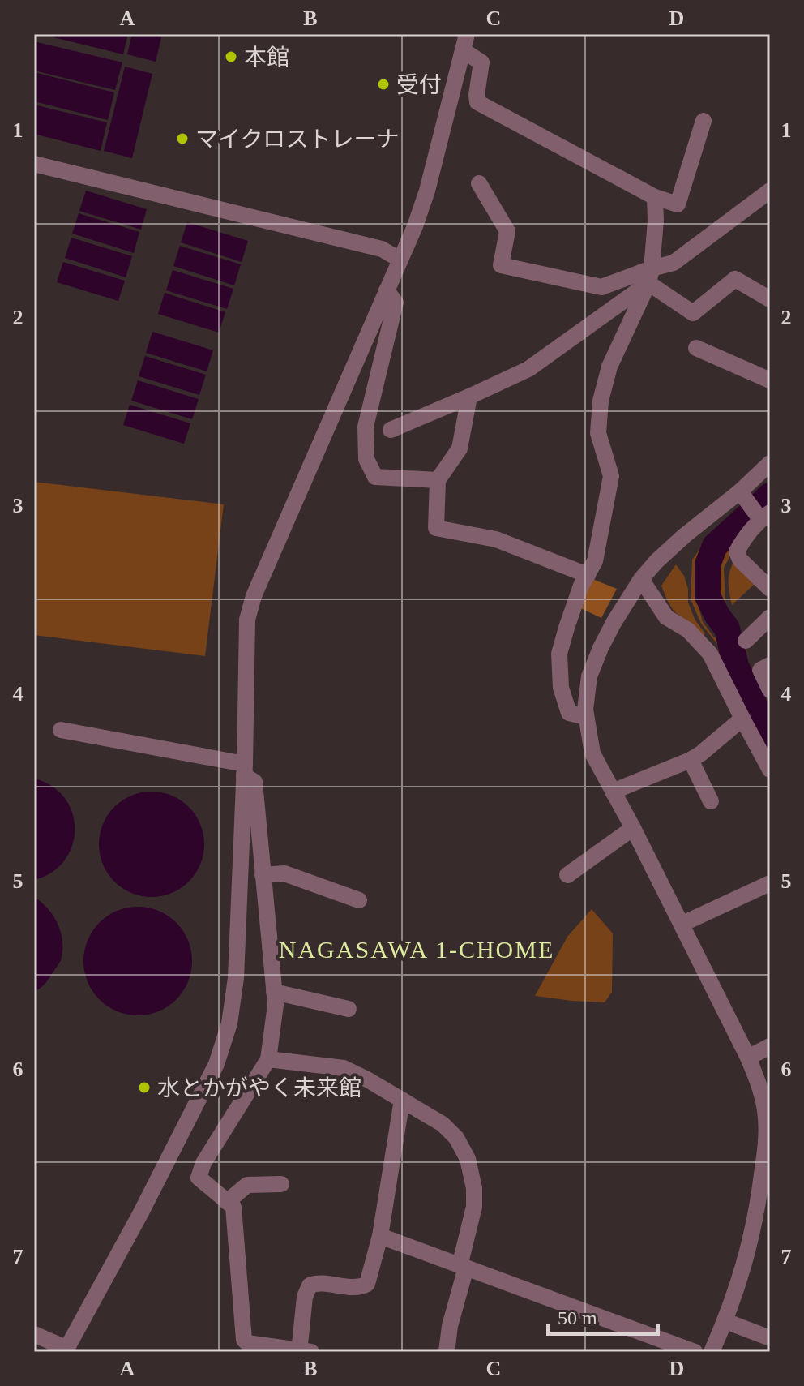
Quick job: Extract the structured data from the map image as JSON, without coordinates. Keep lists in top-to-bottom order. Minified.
{"districts":["NAGASAWA 1-CHOME"],"places":["本館","受付","マイクロストレーナ","水とかがやく未来館"],"scale_bar":"50 m","grid":{"columns":["A","B","C","D"],"rows":["1","2","3","4","5","6","7"]}}
